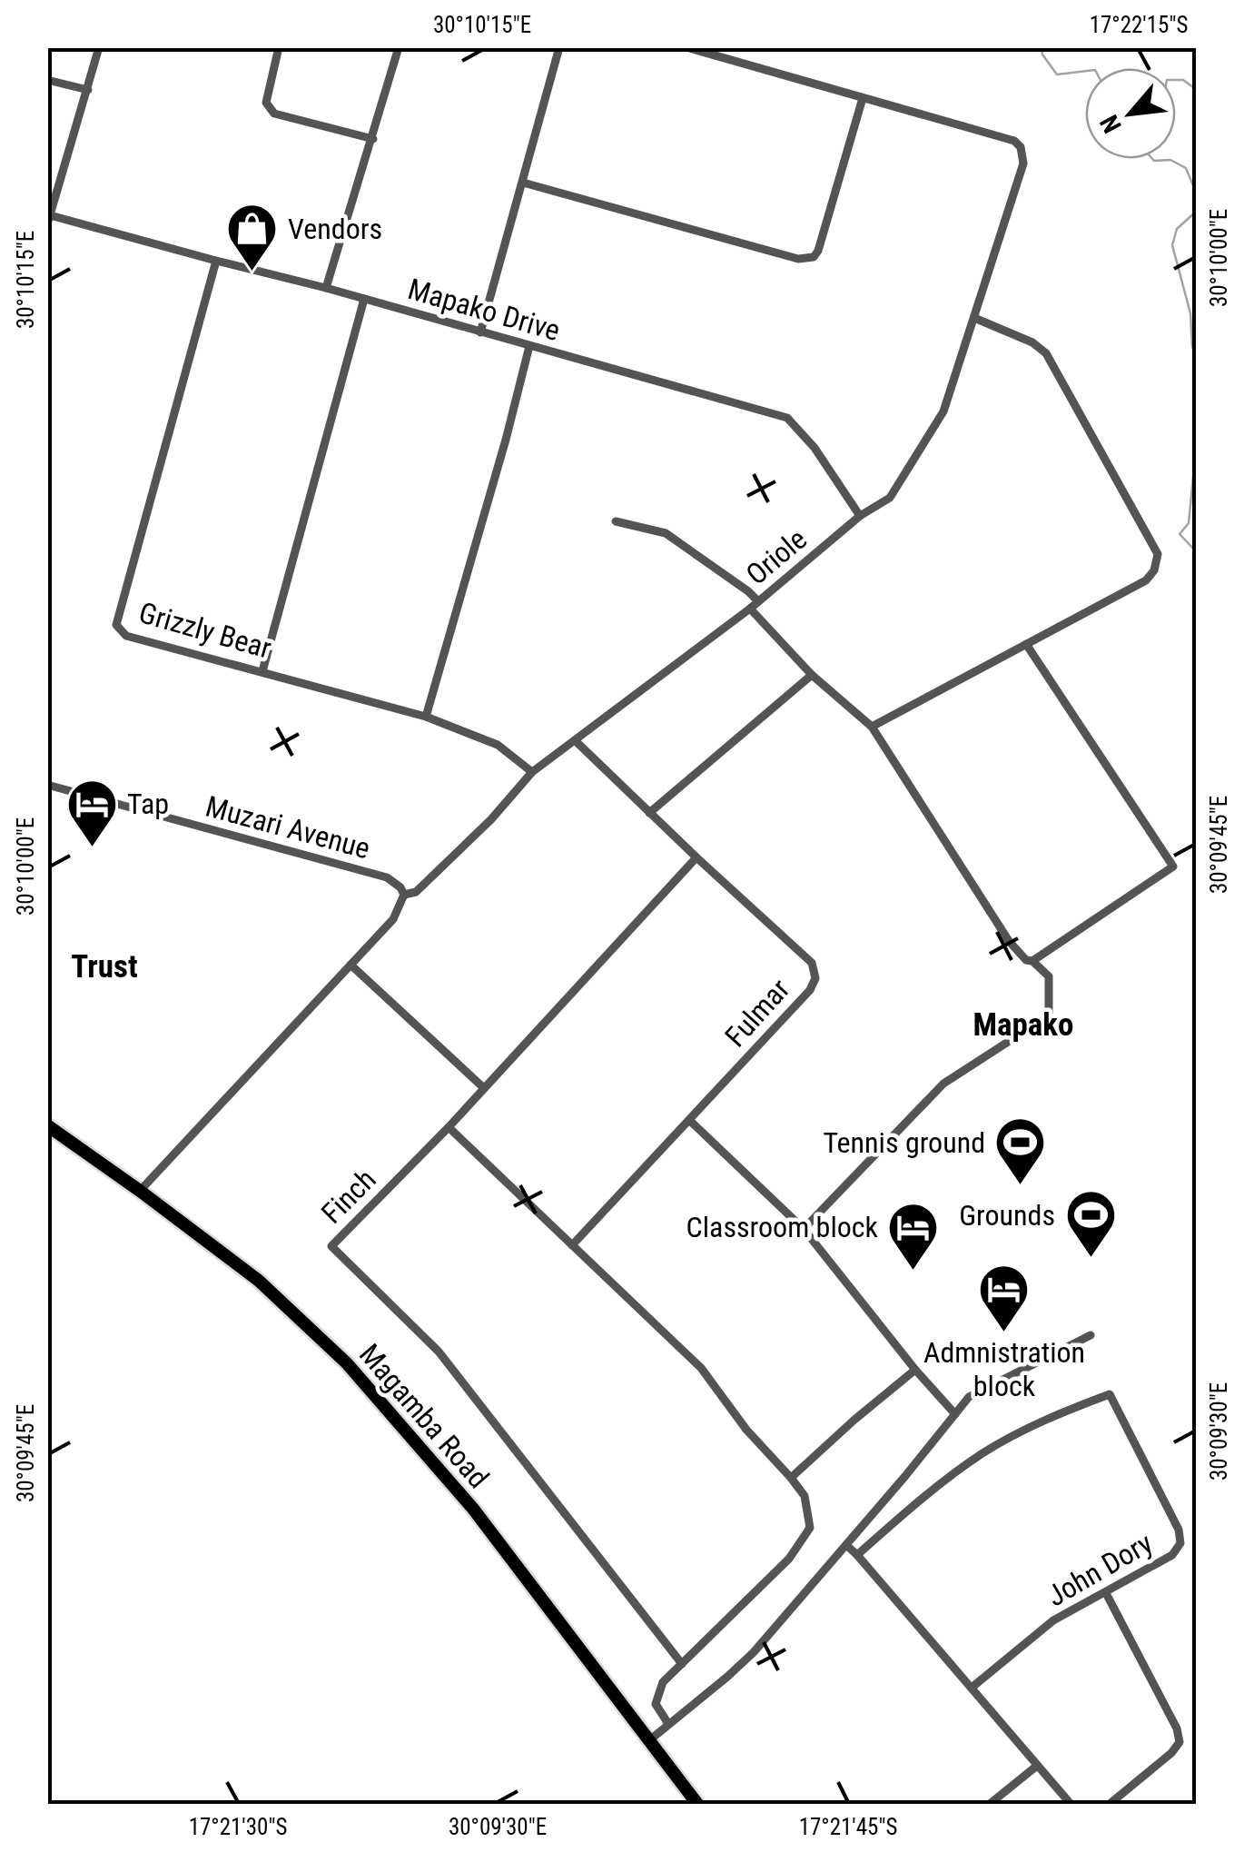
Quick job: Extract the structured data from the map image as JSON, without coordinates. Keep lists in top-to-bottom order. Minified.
{"streets":{"highway":["Magamba Road"],"street":["Mapako Drive","Oriole","Grizzly Bear","Muzari Avenue","Fulmar","Finch","John Dory"]},"crossings":[["Mapako Drive","Oriole"],["Mapako Drive","Grizzly Bear"],["Oriole","Grizzly Bear"],["Oriole","Muzari Avenue"],["Oriole","Fulmar"],["Fulmar","Finch"]],"districts":["Trust","Mapako"],"places":{"shop":["Vendors"],"hotel":["Tap","Classroom block","Admnistration block"],"sports":["Tennis ground","Grounds"]},"north":"bottom left","coordinates":["30°10'15\"E","17°22'15\"S","30°10'00\"E","30°09'45\"E","30°09'30\"E","17°21'30\"S","17°21'45\"S"]}
